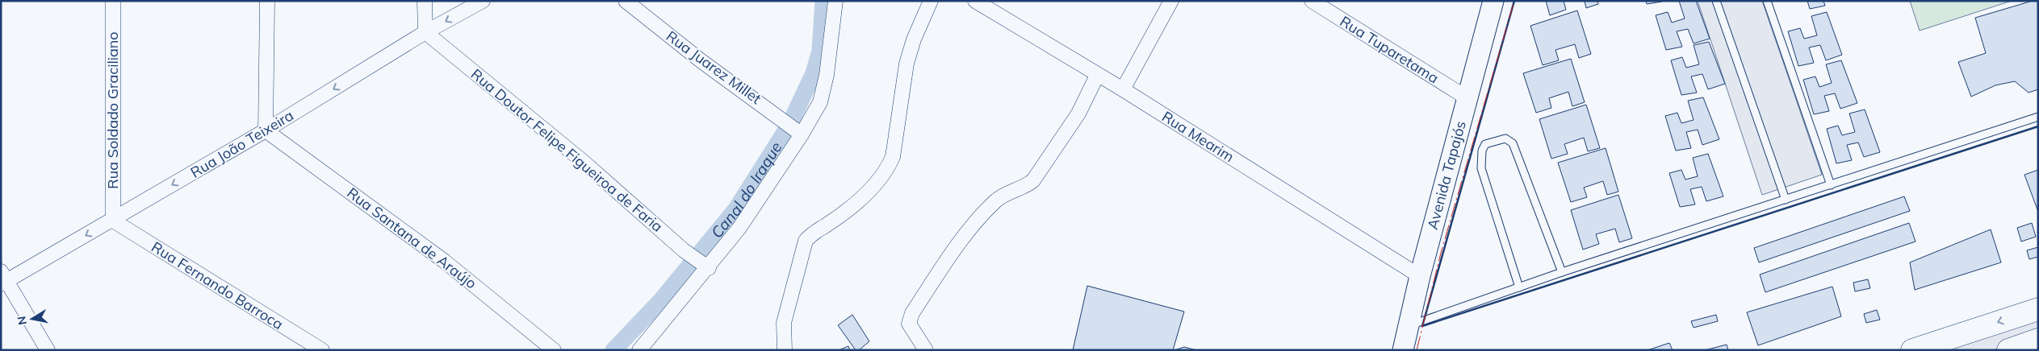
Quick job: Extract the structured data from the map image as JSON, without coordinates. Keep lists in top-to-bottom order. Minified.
{"streets":{"main road":["Avenida Tapajós"],"street":["Rua Tuparetama","Rua Juarez Millet","Rua Soldado Graciliano","Rua Mearim","Rua João Teixeira","Rua Doutor Felipe Figueiroa de Faria","Rua Santana de Araújo","Rua Fernando Barroca"]},"crossings":[["Rua Tuparetama","Avenida Tapajós"],["Rua Soldado Graciliano","Rua João Teixeira"],["Rua Soldado Graciliano","Rua Fernando Barroca"],["Rua Mearim","Avenida Tapajós"],["Rua João Teixeira","Rua Doutor Felipe Figueiroa de Faria"],["Rua João Teixeira","Rua Santana de Araújo"],["Rua João Teixeira","Rua Fernando Barroca"]],"one_way":["Rua João Teixeira"],"water":["Canal do Iraque"],"north":"left"}
